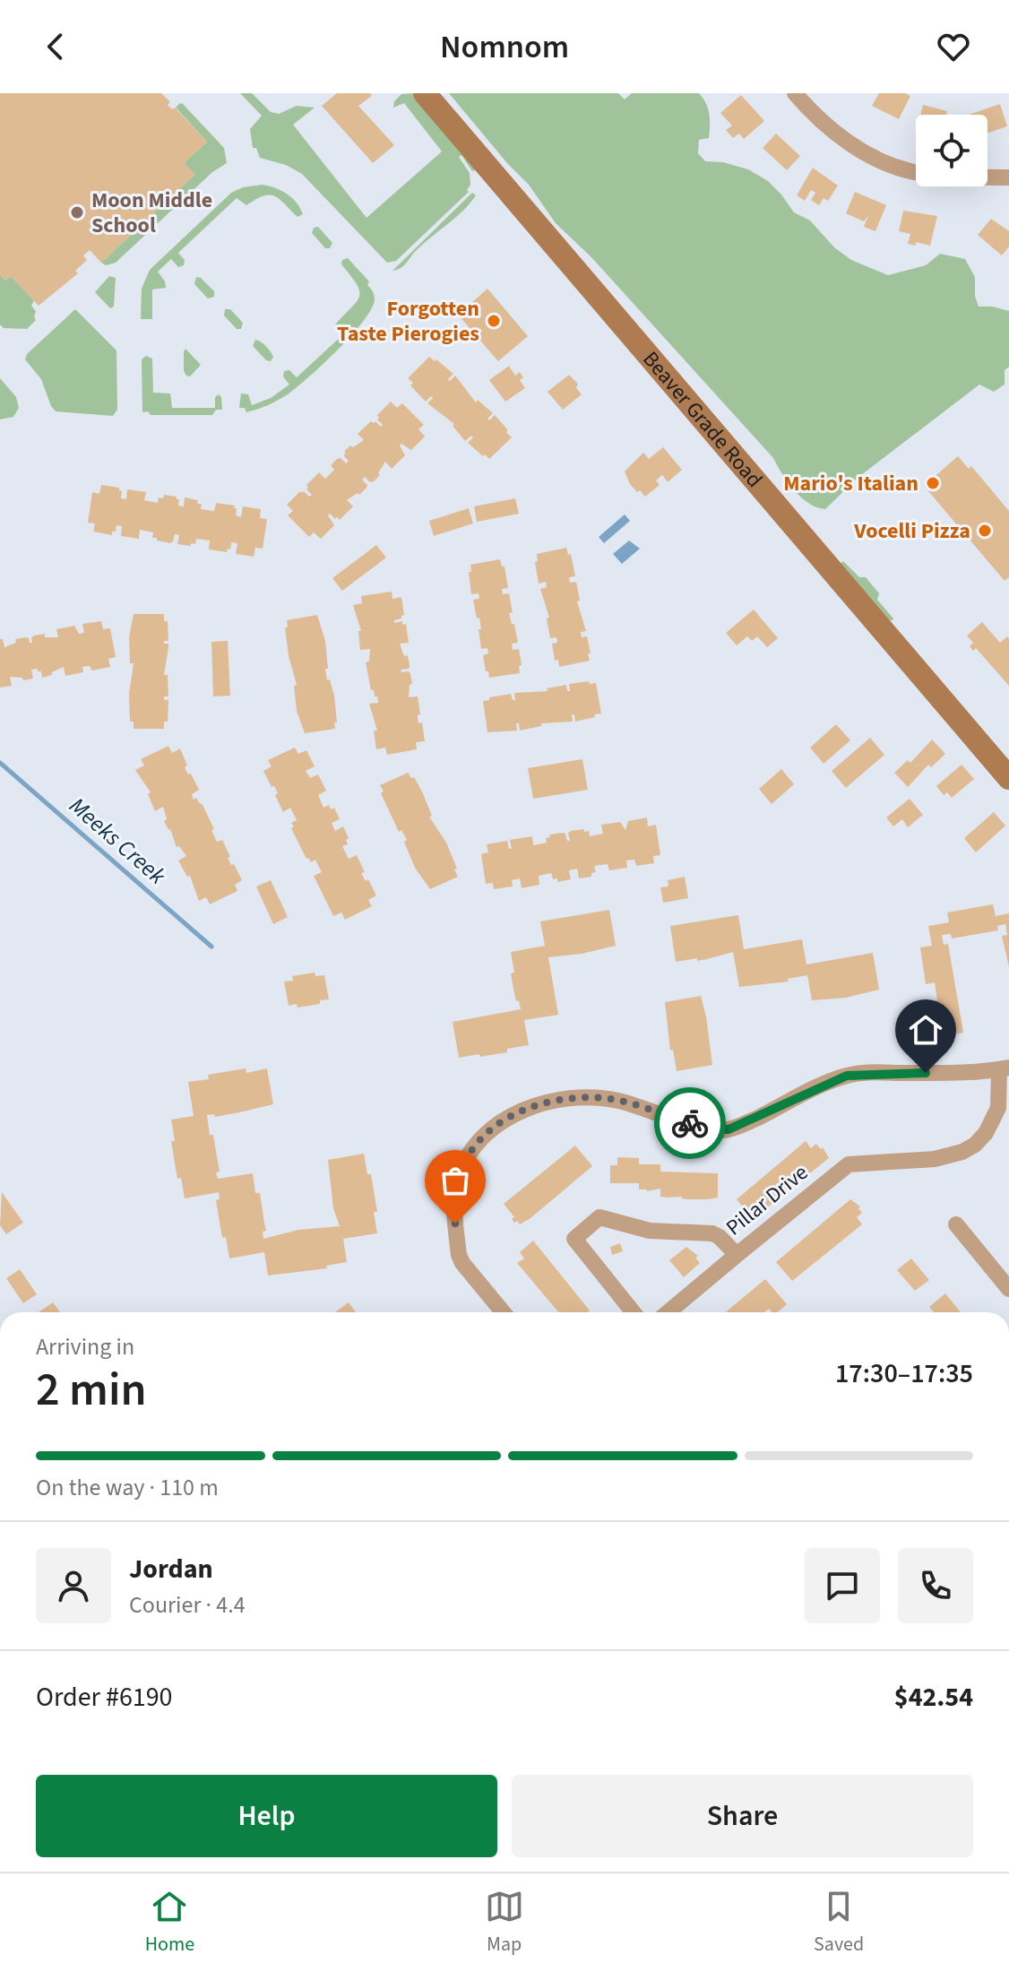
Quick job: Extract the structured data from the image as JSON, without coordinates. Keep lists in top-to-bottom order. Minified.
{"streets":{"main road":["Beaver Grade Road"],"street":["Pillar Drive"]},"water":["Meeks Creek"],"places":["Moon Middle School","Forgotten Taste Pierogies","Mario's Italian","Vocelli Pizza"],"page":{"header":"Nomnom","heading":["2 min","Arriving in","17:30–17:35"],"panel":["Jordan","Courier · 4.4","Order #6190","$42.54"],"bar":"On the way · 110 m","buttons":["Help","Share"],"tabs":["Home","Map","Saved"]}}
